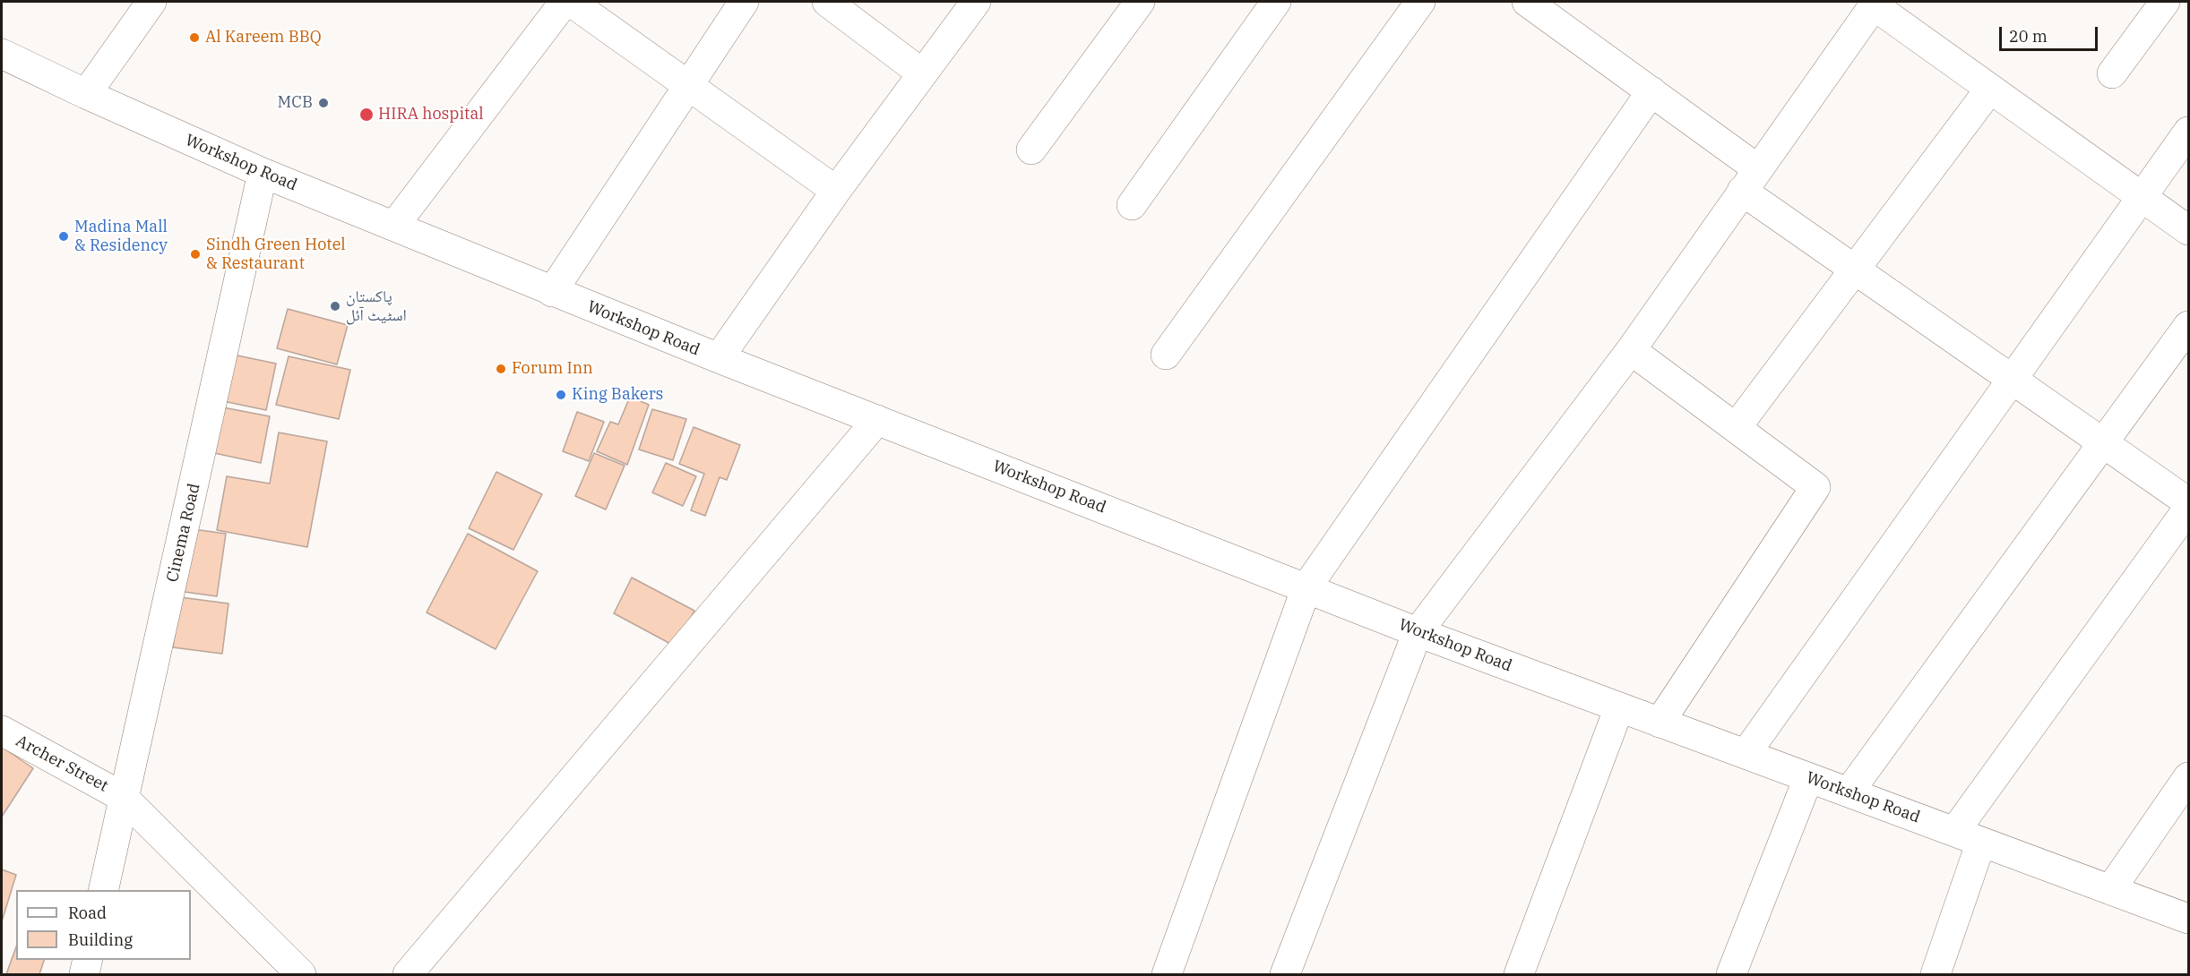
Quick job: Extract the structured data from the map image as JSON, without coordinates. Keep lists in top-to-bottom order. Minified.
{"streets":{"street":["Workshop Road","Cinema Road","Archer Street"]},"crossings":[["Workshop Road","Cinema Road"],["Cinema Road","Archer Street"]],"places":["Al Kareem BBQ","MCB","HIRA hospital","Madina Mall & Residency","Sindh Green Hotel & Restaurant","پاکستان اسٹیٹ آئل","Forum Inn","King Bakers"],"legend":["Road","Building"],"scale_bar":"20 m"}
